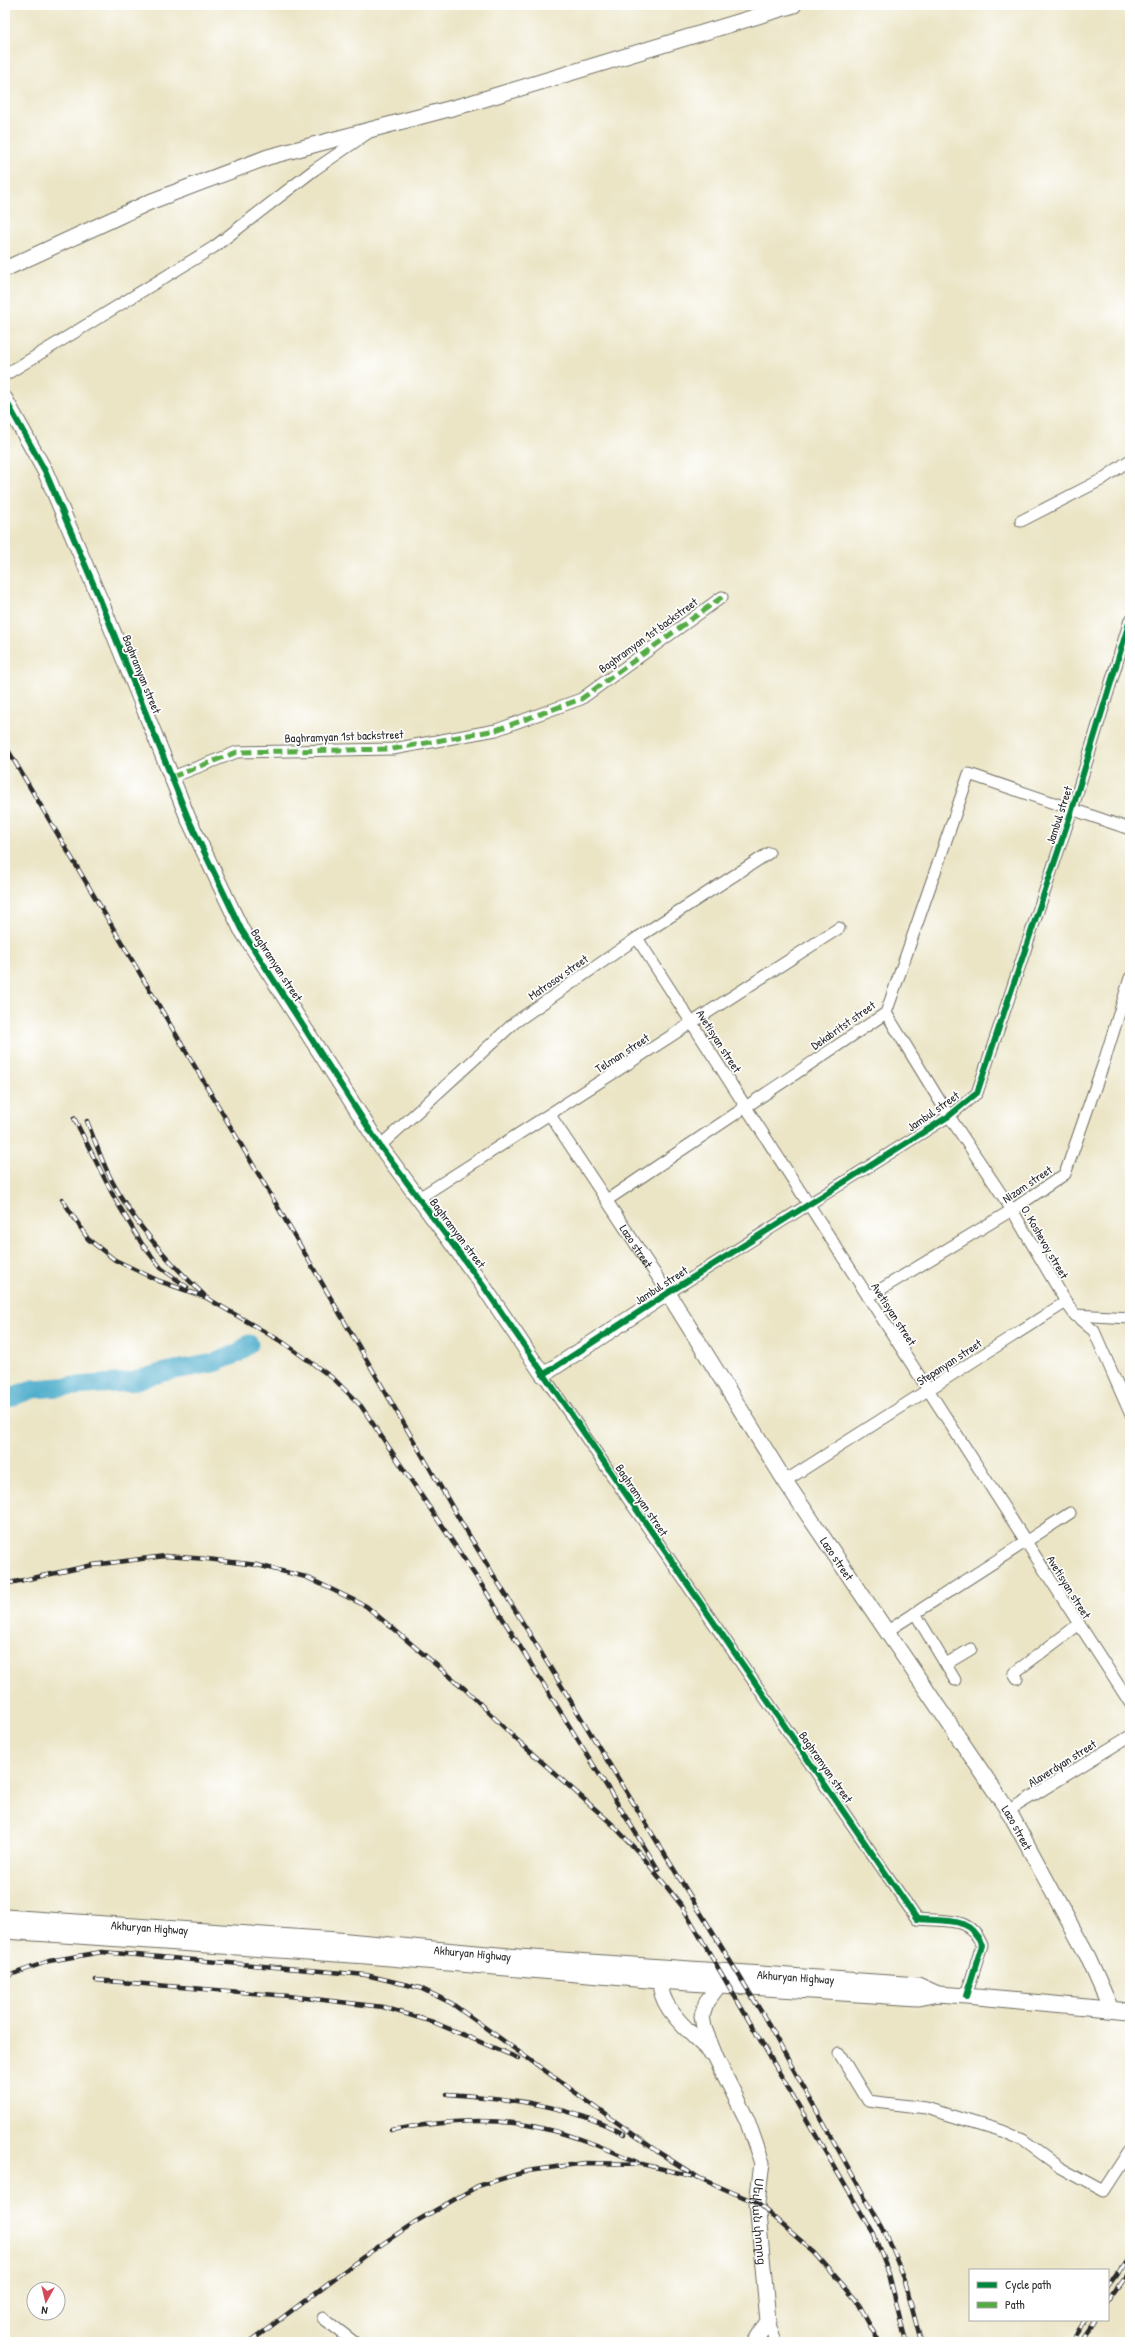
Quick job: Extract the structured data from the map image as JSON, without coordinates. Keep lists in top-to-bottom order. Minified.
{"streets":{"street":["Baghramyan 1st backstreet","Baghramyan street","Jambul street","Matrosov street","Dekabritst street","Avetisyan street","Telman street","Nizam street","O. Koshevoy street","Lazo street","Stepanyan street","Alaverdyan street","Akhuryan Highway","Սեվյան փողոց"]},"crossings":[["Baghramyan 1st backstreet","Baghramyan street"],["Baghramyan street","Jambul street"],["Baghramyan street","Matrosov street"],["Baghramyan street","Telman street"],["Baghramyan street","Akhuryan Highway"],["Jambul street","Dekabritst street"],["Jambul street","Avetisyan street"],["Jambul street","O. Koshevoy street"],["Jambul street","Lazo street"],["Matrosov street","Avetisyan street"],["Dekabritst street","Avetisyan street"],["Dekabritst street","O. Koshevoy street"],["Dekabritst street","Lazo street"],["Avetisyan street","Telman street"],["Avetisyan street","Nizam street"],["Avetisyan street","Stepanyan street"],["Telman street","Lazo street"],["Nizam street","O. Koshevoy street"],["O. Koshevoy street","Stepanyan street"],["Lazo street","Stepanyan street"],["Lazo street","Alaverdyan street"],["Lazo street","Akhuryan Highway"],["Akhuryan Highway","Սեվյան փողոց"]],"legend":["Cycle path","Path"],"north":"bottom"}
